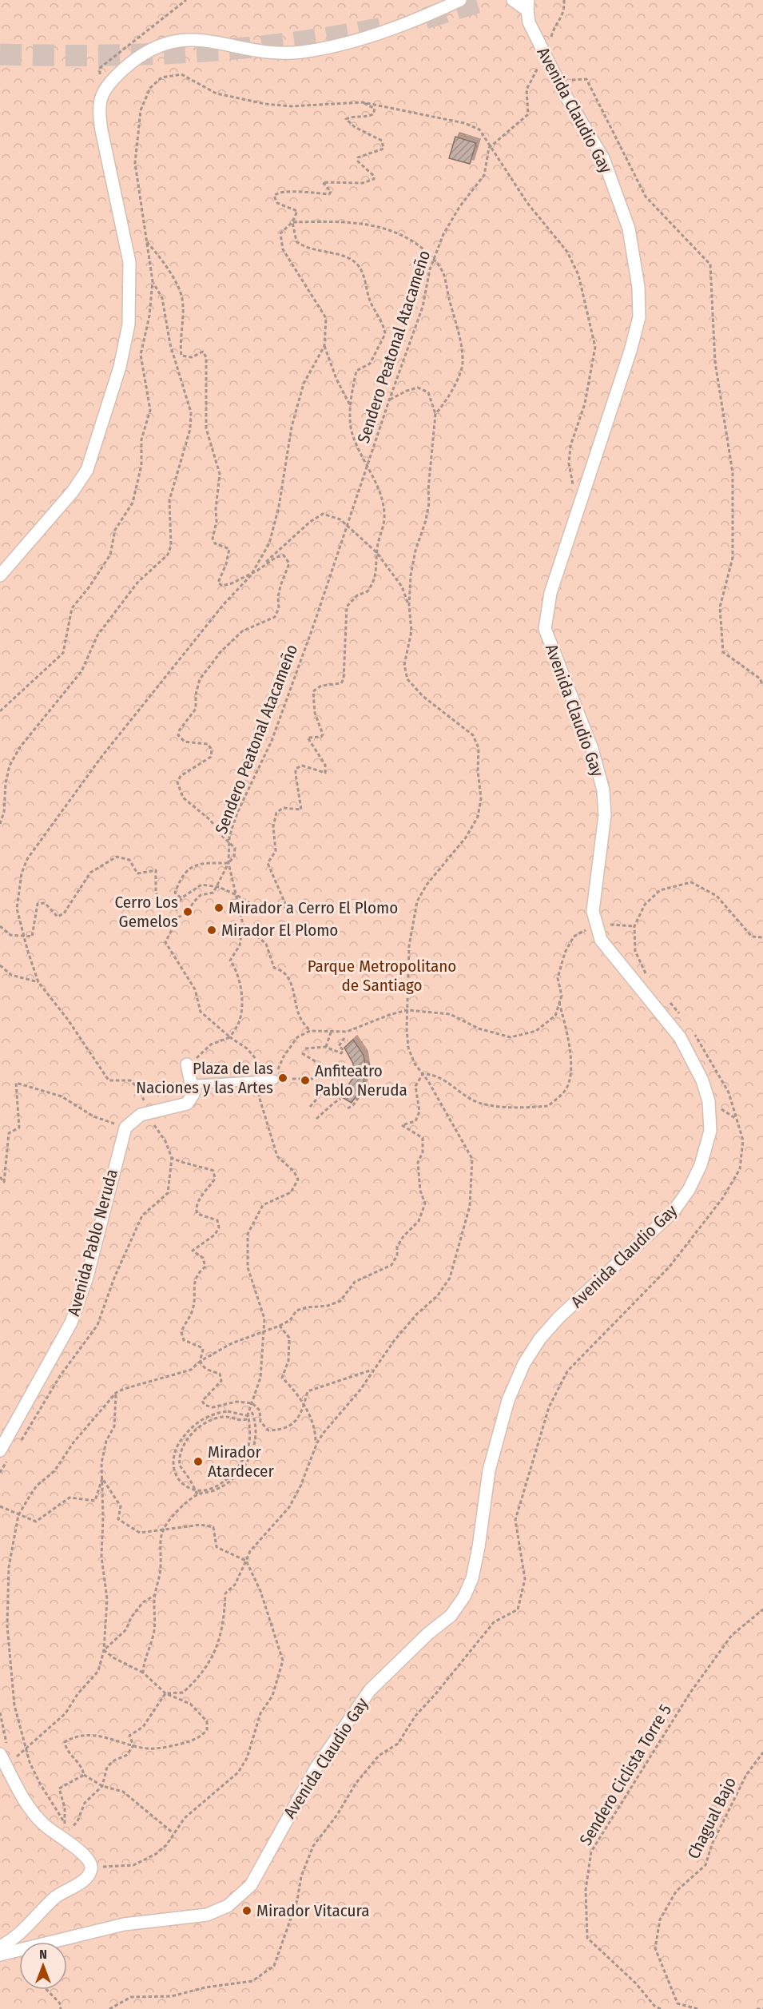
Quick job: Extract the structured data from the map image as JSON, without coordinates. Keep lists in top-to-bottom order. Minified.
{"streets":{"street":["Avenida Claudio Gay","Avenida Pablo Neruda"],"path":["Sendero Peatonal Atacameño","Sendero Ciclista Torre 5","Chagual Bajo"]},"parks":["Parque Metropolitano de Santiago"],"places":["Mirador a Cerro El Plomo","Cerro Los Gemelos","Mirador El Plomo","Plaza de las Naciones y las Artes","Anfiteatro Pablo Neruda","Mirador Atardecer","Mirador Vitacura"],"north":"top"}
